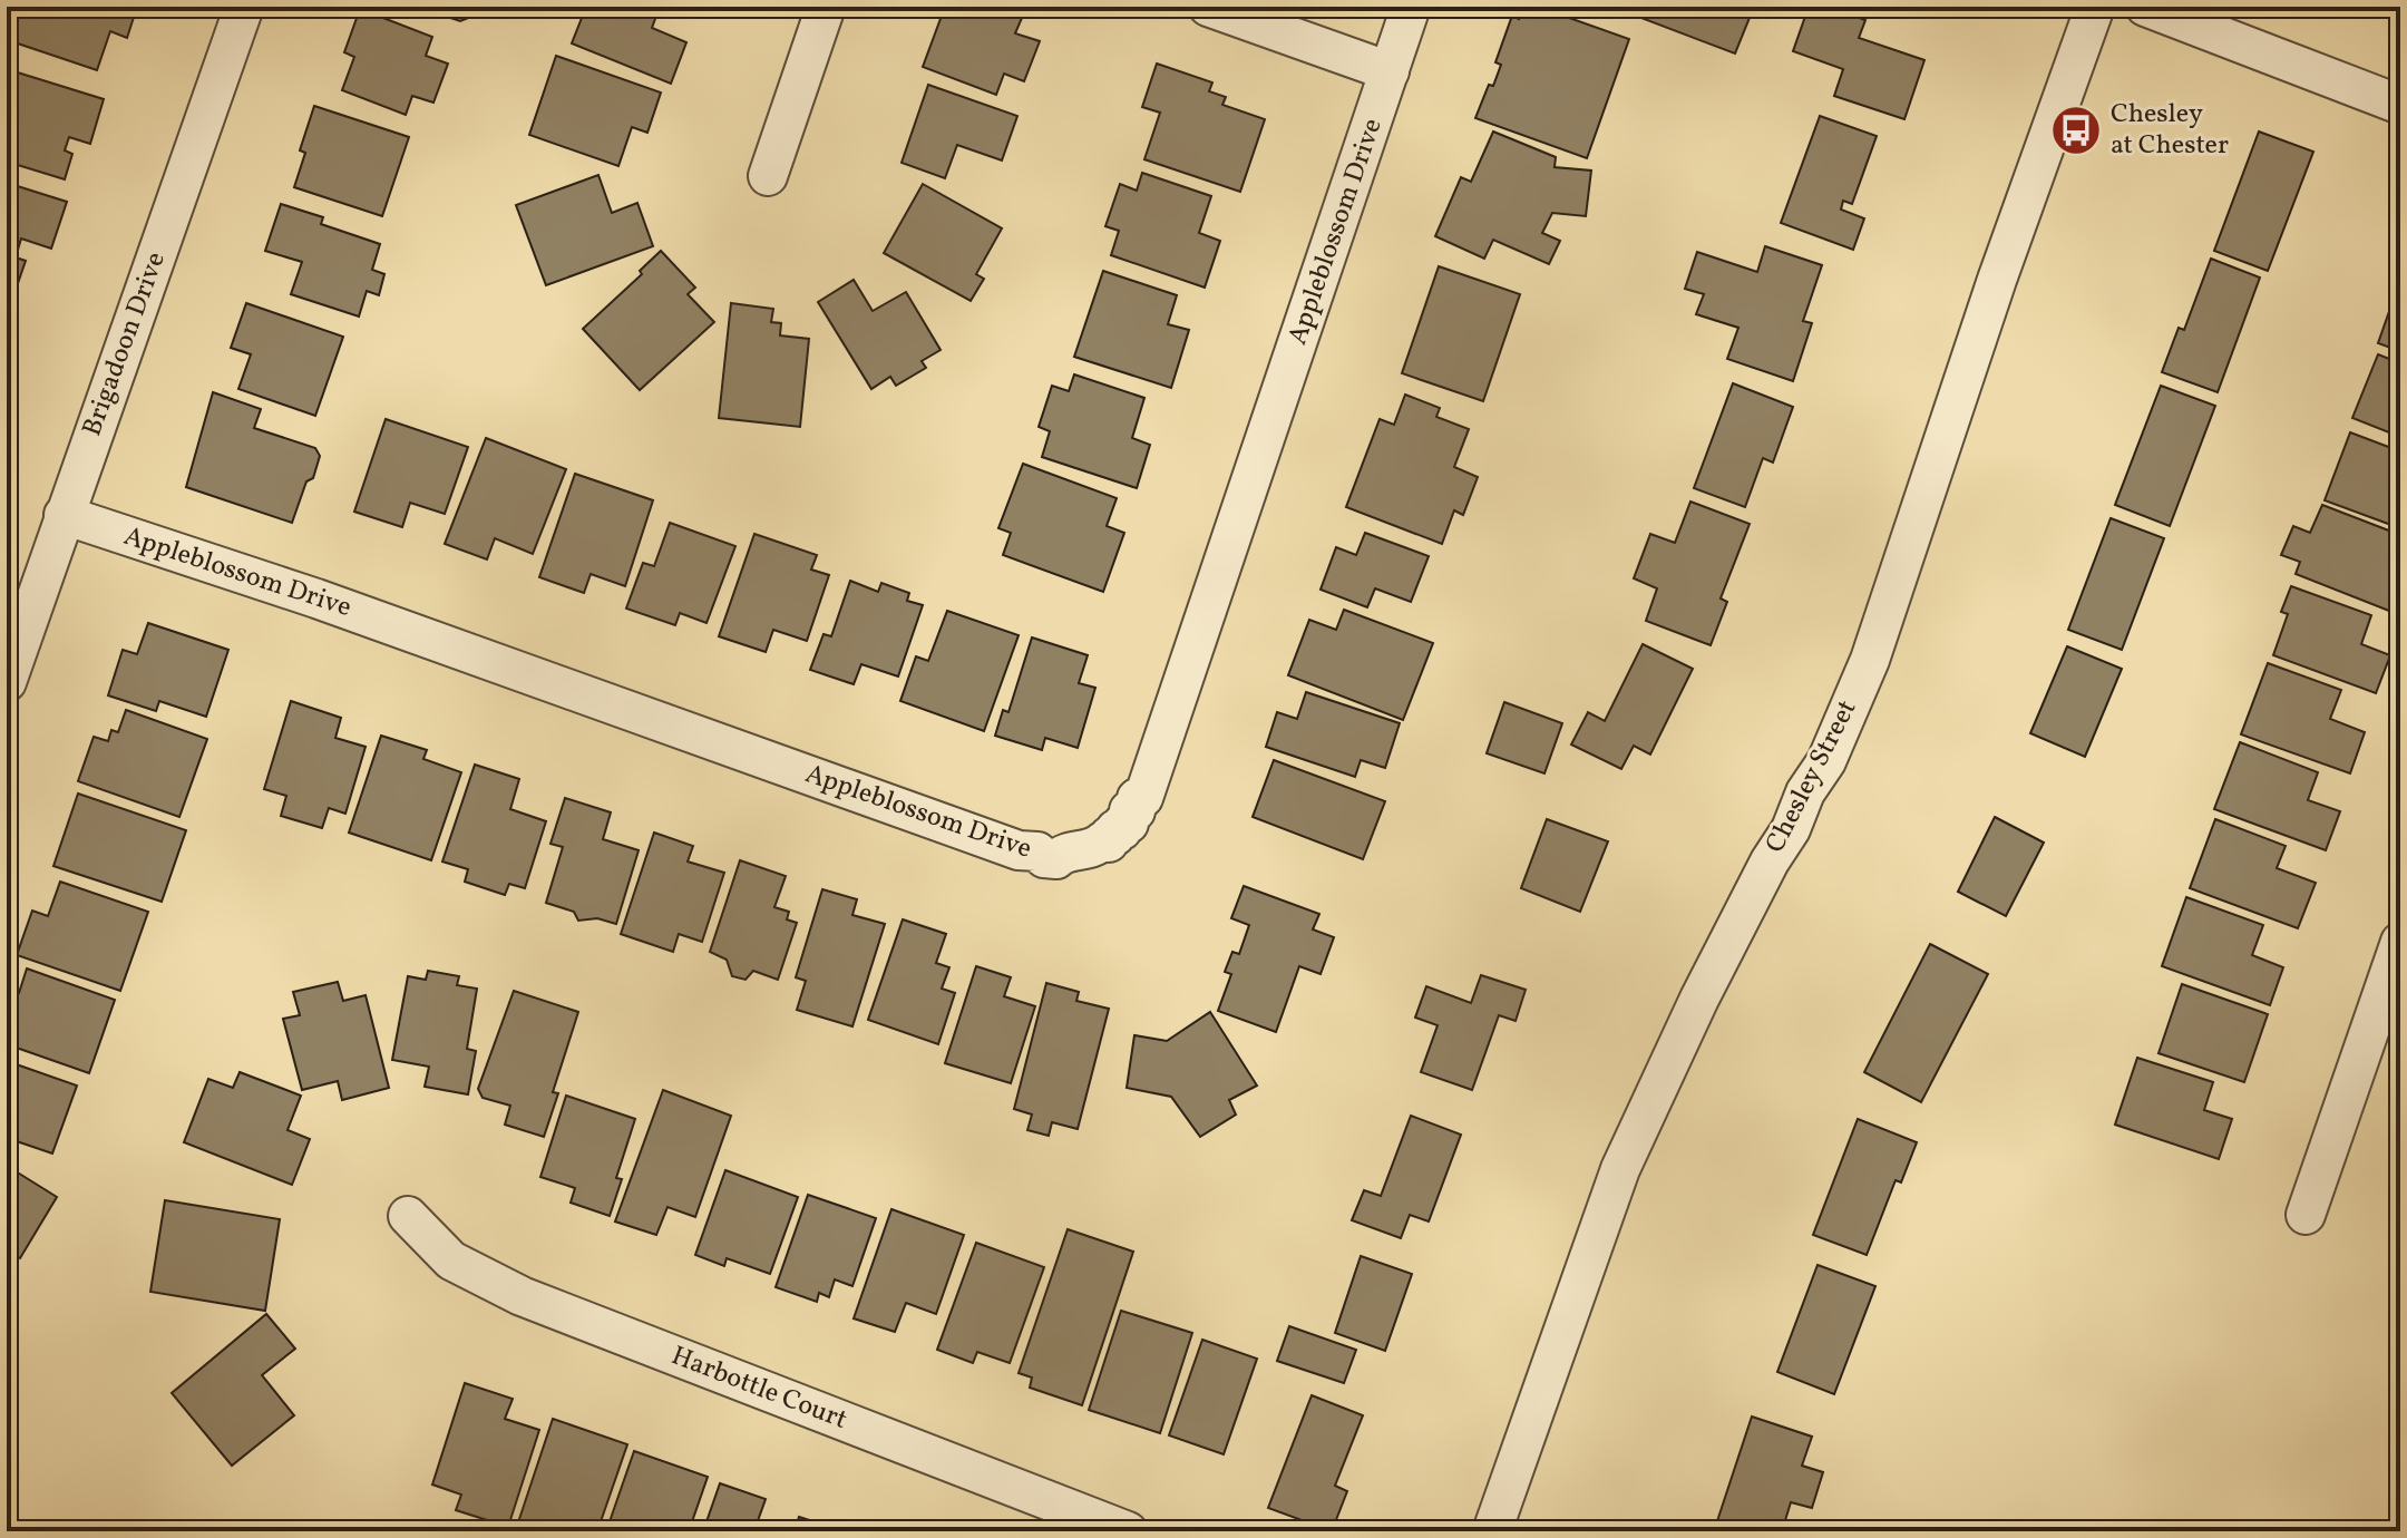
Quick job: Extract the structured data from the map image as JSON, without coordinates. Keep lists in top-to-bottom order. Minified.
{"streets":{"street":["Appleblossom Drive","Brigadoon Drive","Chesley Street","Harbottle Court"]},"crossings":[["Appleblossom Drive","Brigadoon Drive"]],"places":{"bus stop":["Chesley at Chester"]}}
